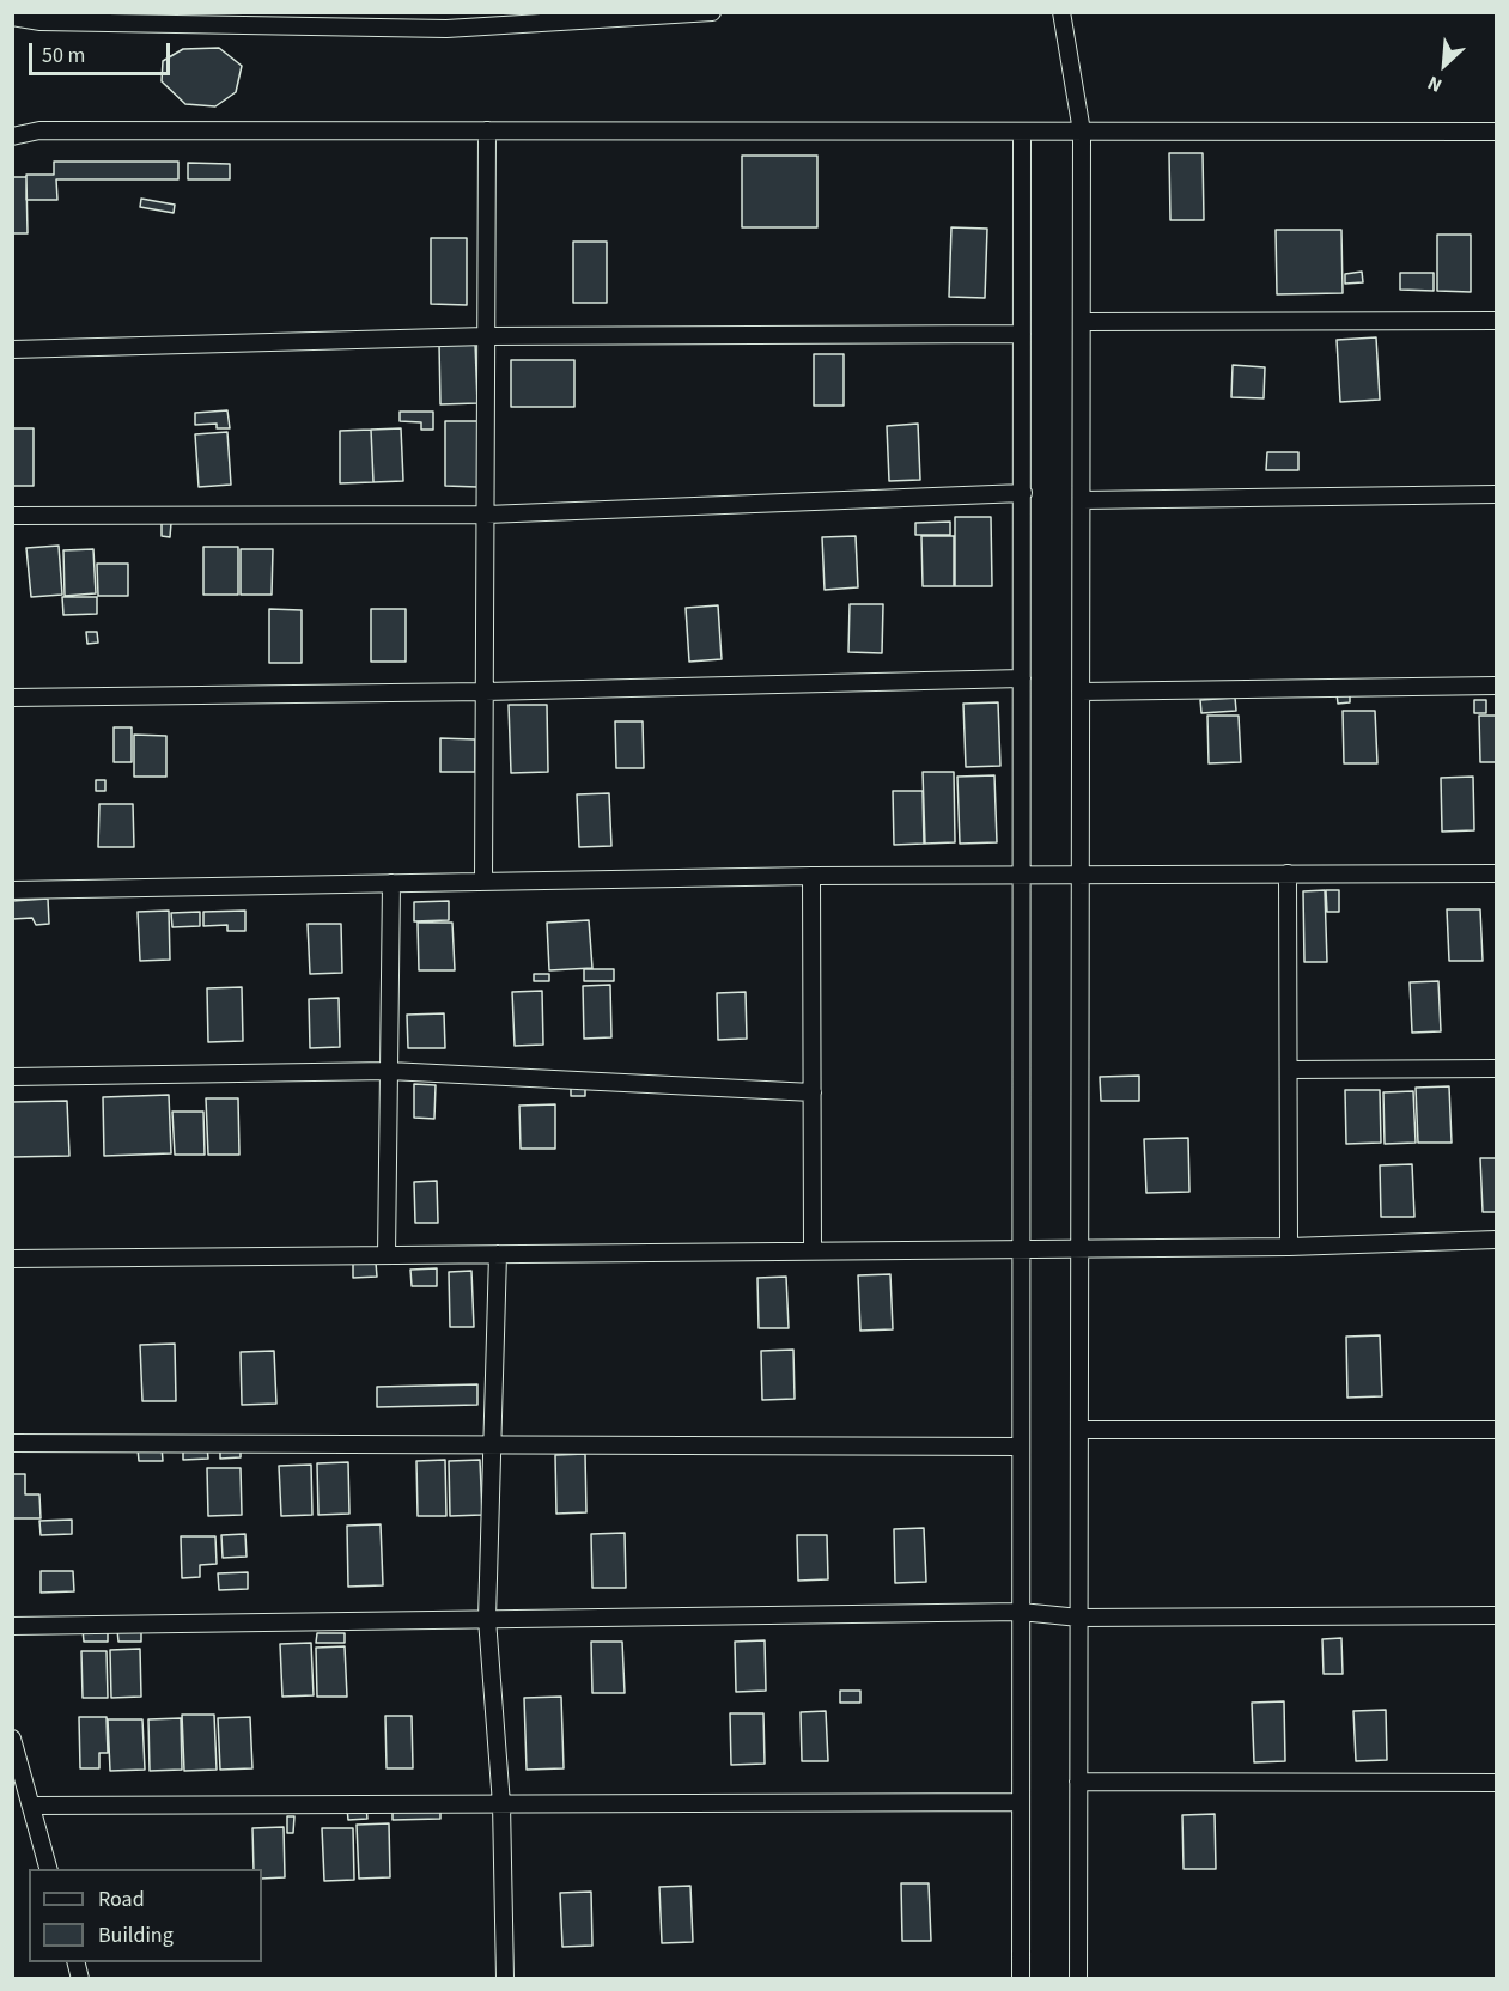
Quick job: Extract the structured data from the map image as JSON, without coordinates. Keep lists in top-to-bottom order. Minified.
{"legend":["Road","Building"],"scale_bar":"50 m","north":"bottom left"}
